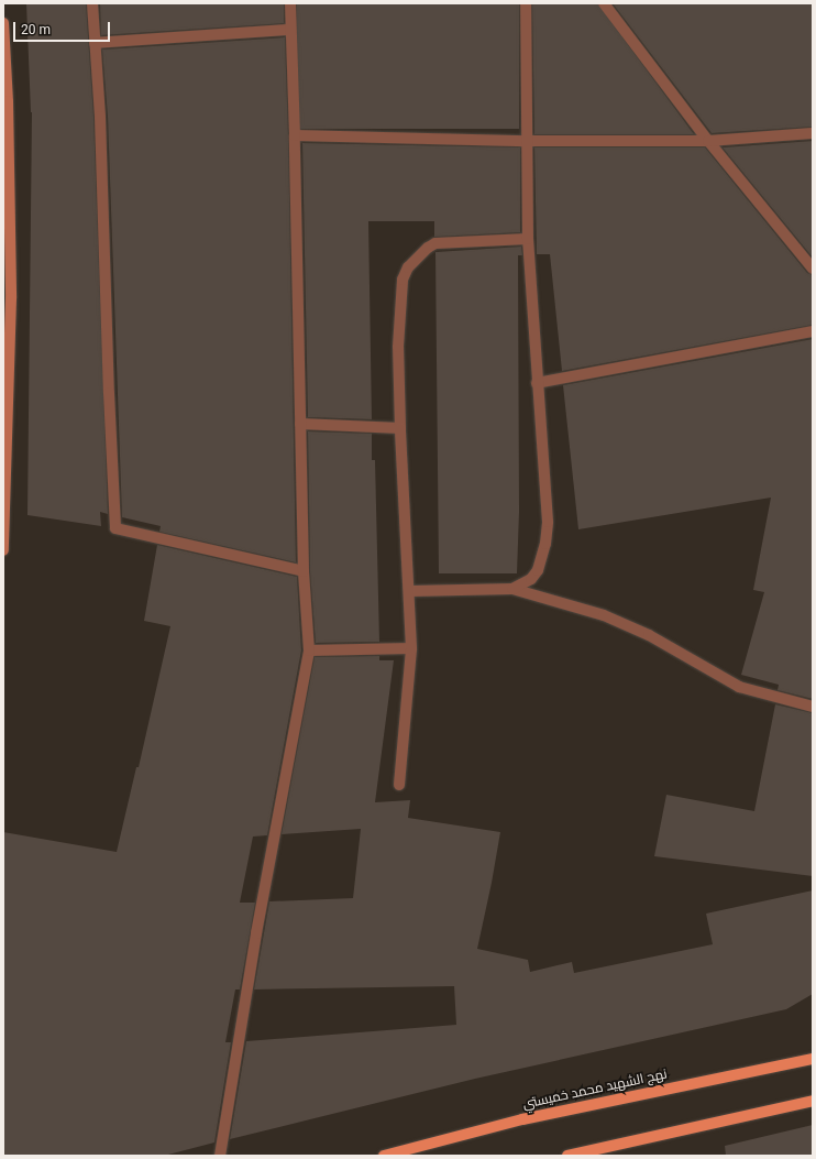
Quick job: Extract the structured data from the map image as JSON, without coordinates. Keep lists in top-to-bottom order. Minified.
{"streets":{"main road":["نهج الشهيد محمد خميستي"]},"scale_bar":"20 m"}
